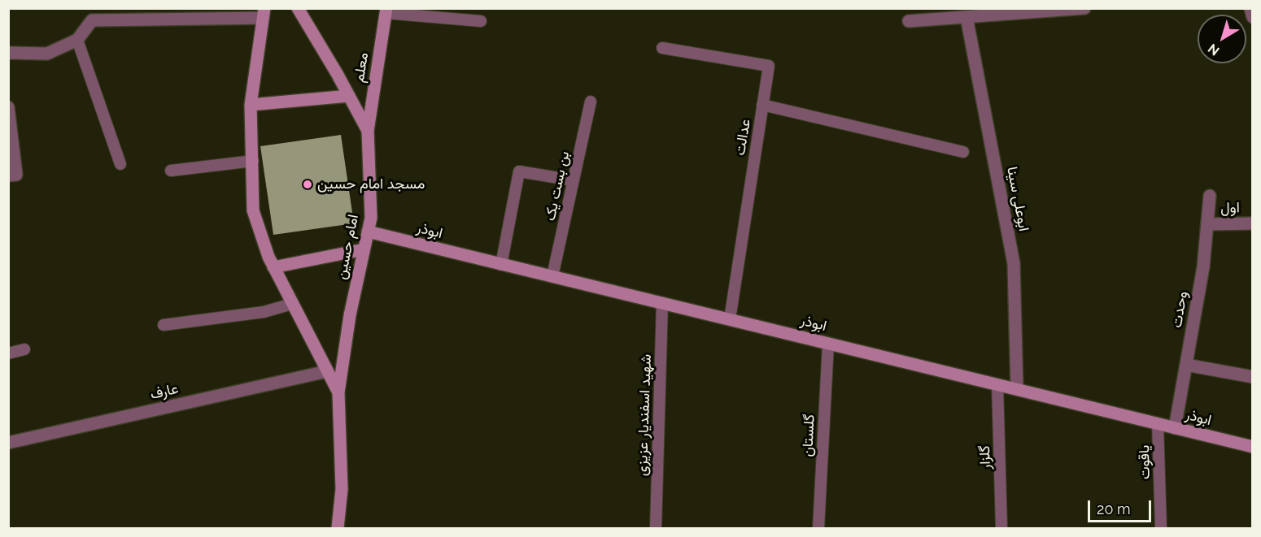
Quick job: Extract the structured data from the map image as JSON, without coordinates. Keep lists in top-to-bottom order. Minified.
{"streets":{"street":["معلم","ابوعلی سینا","اول","ابوذر","امام حسین","وحدت","عارف"],"lane":["عدالت","بن بست یک","شهید اسفندیار عزیزی","گلستان","گلزار","یاقوت"]},"crossings":[["معلم","امام حسین"],["عدالت","ابوذر"],["بن بست یک","ابوذر"],["ابوعلی سینا","ابوذر"],["اول","وحدت"],["ابوذر","امام حسین"],["ابوذر","وحدت"],["ابوذر","شهید اسفندیار عزیزی"],["ابوذر","گلستان"],["ابوذر","گلزار"],["ابوذر","یاقوت"],["امام حسین","عارف"]],"places":["مسجد امام حسین"],"scale_bar":"20 m","north":"bottom left"}
